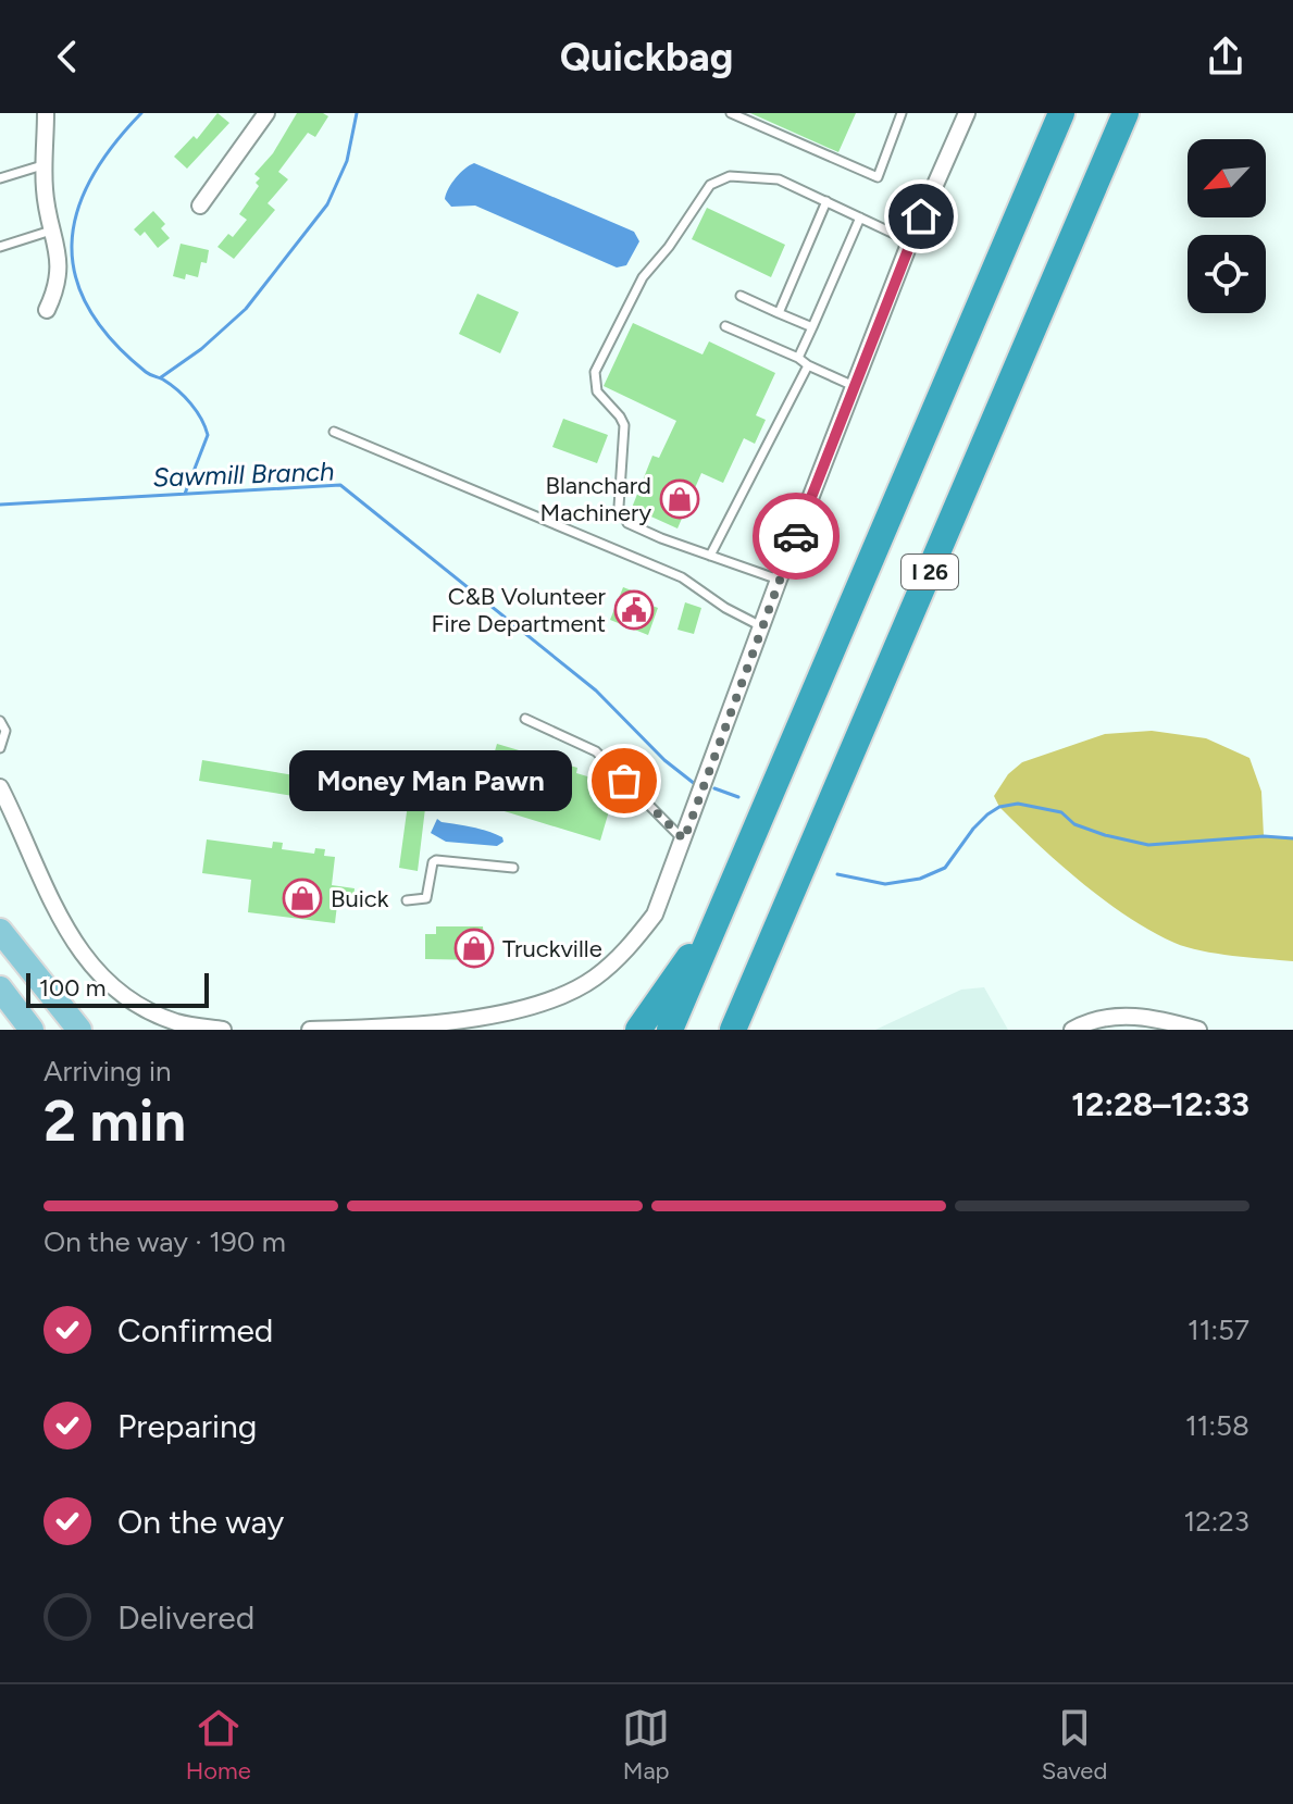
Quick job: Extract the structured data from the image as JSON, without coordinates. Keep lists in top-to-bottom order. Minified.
{"streets":{"highway":["I 26"]},"water":["Sawmill Branch"],"places":{"shop":["Blanchard Machinery","Buick","Truckville"],"public building":["C&B Volunteer Fire Department"],"other":["Money Man Pawn"]},"scale_bar":"100 m","north":"bottom left","page":{"header":"Quickbag","bubble":"Money Man Pawn","scale":"100 m","heading":["2 min","Arriving in","12:28–12:33"],"bar":"On the way · 190 m","list":[["Confirmed","11:57"],["Preparing","11:58"],["On the way","12:23"],"Delivered"],"tabs":["Home","Map","Saved"]}}
